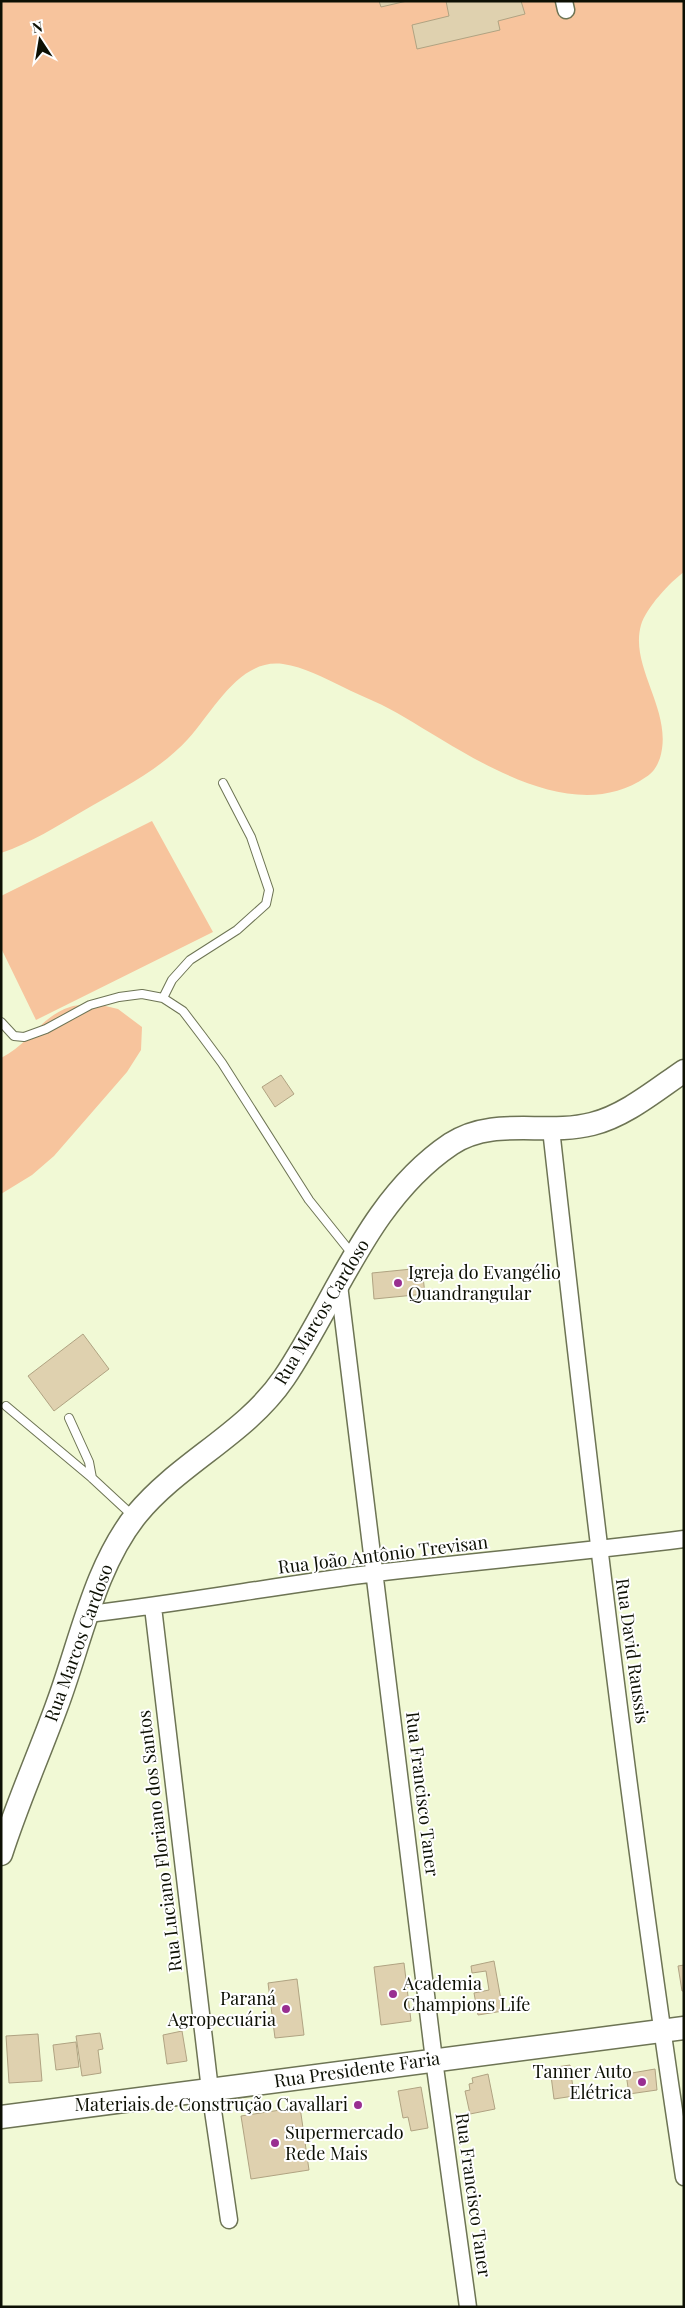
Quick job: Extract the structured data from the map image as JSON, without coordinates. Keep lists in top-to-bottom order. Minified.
{"streets":{"street":["Rua Marcos Cardoso","Rua João Antônio Trevisan","Rua David Raussis","Rua Francisco Taner","Rua Luciano Floriano dos Santos","Rua Presidente Faria"]},"crossings":[["Rua Marcos Cardoso","Rua João Antônio Trevisan"],["Rua Marcos Cardoso","Rua David Raussis"],["Rua Marcos Cardoso","Rua Francisco Taner"],["Rua João Antônio Trevisan","Rua David Raussis"],["Rua João Antônio Trevisan","Rua Francisco Taner"],["Rua João Antônio Trevisan","Rua Luciano Floriano dos Santos"],["Rua David Raussis","Rua Presidente Faria"],["Rua Francisco Taner","Rua Presidente Faria"],["Rua Luciano Floriano dos Santos","Rua Presidente Faria"]],"places":["Igreja do Evangélio Quandrangular","Academia Champions Life","Paraná Agropecuária","Tanner Auto Elétrica","Materiais de Construção Cavallari","Supermercado Rede Mais"],"north":"top"}
